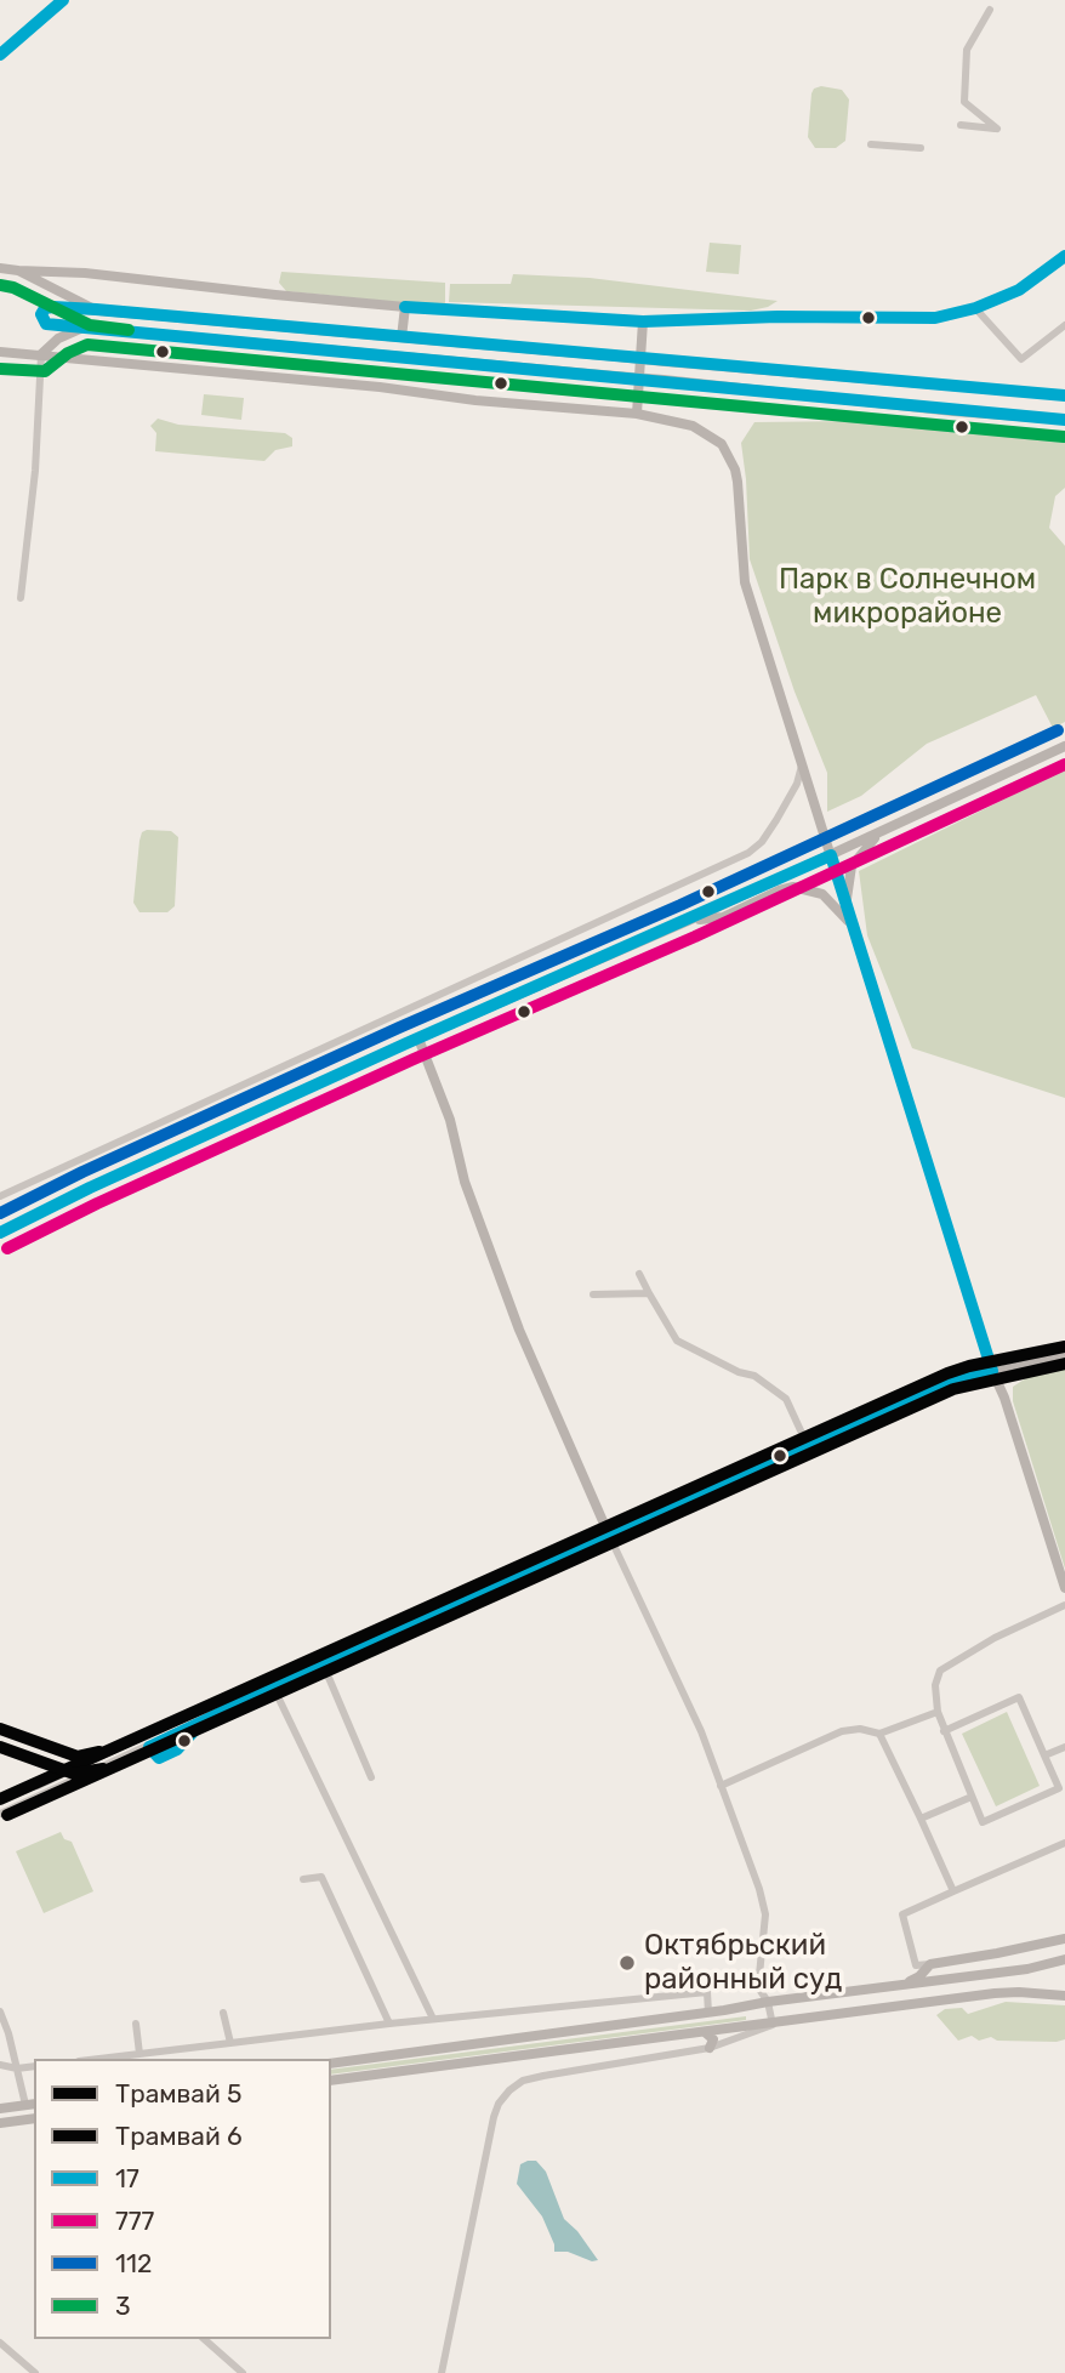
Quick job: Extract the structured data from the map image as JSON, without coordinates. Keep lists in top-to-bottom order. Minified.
{"parks":["Парк в Солнечном микрорайоне"],"places":["Октябрьский районный суд"],"lines":["transit line 17","transit line 3","transit line 112","transit line 777","tram line 5","tram line 6"],"legend":["Трамвай 5","Трамвай 6","17","777","112","3"]}
